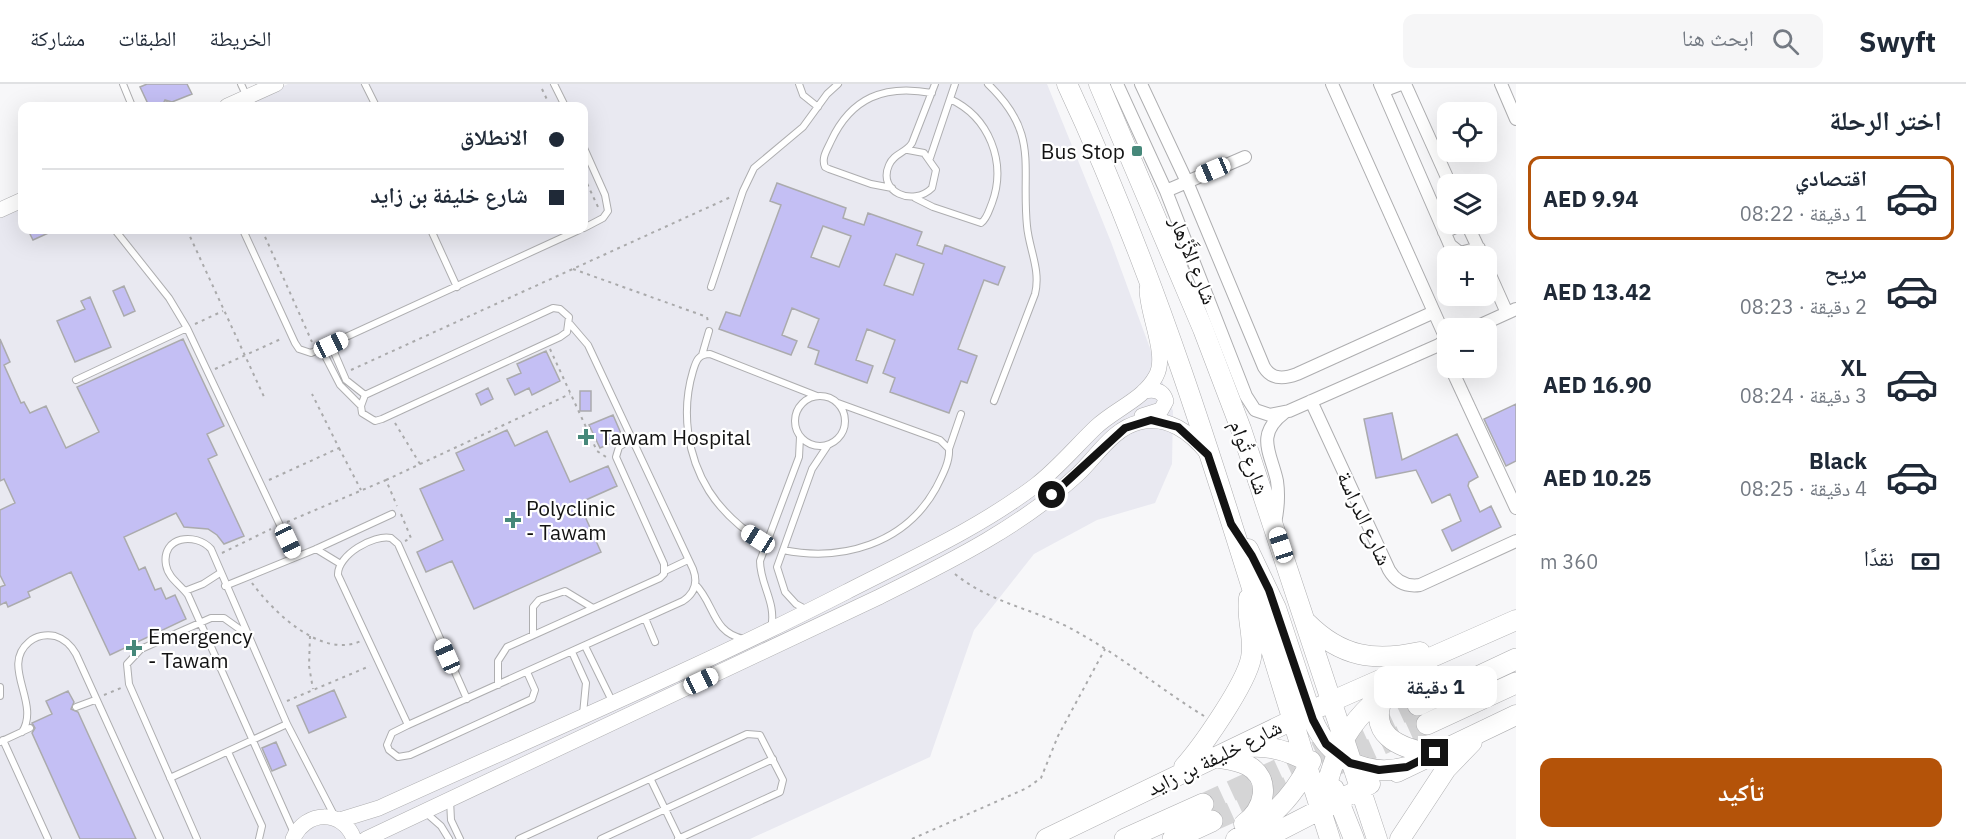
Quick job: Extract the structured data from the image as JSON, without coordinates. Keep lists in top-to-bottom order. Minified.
{"streets":{"highway":["شارع خليفة بن زايد"],"main road":["شارع تُوام"],"street":["شارع الأَزْهار","شارع الدراسة"]},"crossings":[["شارع تُوام","شارع خليفة بن زايد"]],"places":{"transit":["Bus Stop"],"health":["Tawam Hospital","Polyclinic - Tawam","Emergency - Tawam"]},"page":{"header":"Swyft","search":"ابحث هنا","nav":["الخريطة","الطبقات","مشاركة"],"heading":"اختر الرحلة","map_buttons":["+","−"],"banner":["الانطلاق","شارع خليفة بن زايد"],"list":[{"name":"اقتصادي","note":"1 دقيقة · 08:22","value":"AED 9.94"},{"name":"مريح","note":"2 دقيقة · 08:23","value":"AED 13.42"},{"name":"XL","note":"3 دقيقة · 08:24","value":"AED 16.90"},{"name":"Black","note":"4 دقيقة · 08:25","value":"AED 10.25"}],"pay":["نقدًا","360 m"],"bubble":"1 دقيقة","buttons":"تأكيد"}}
